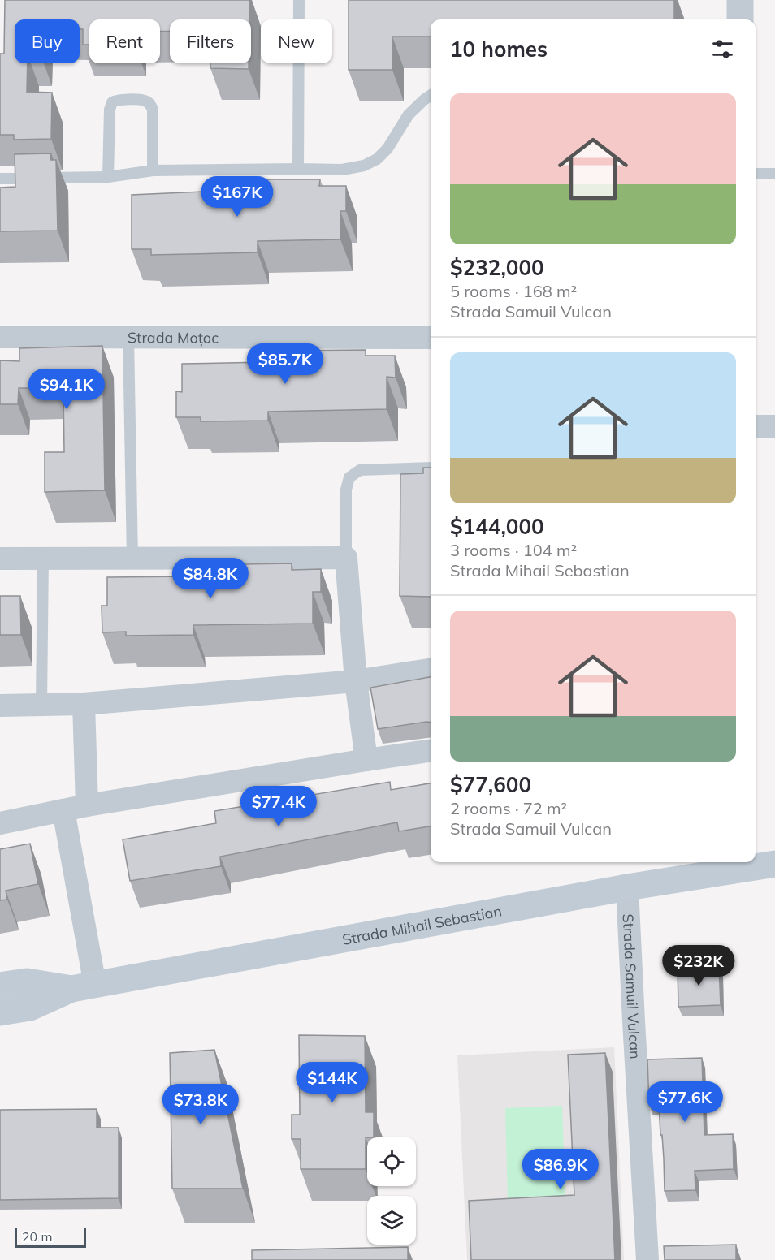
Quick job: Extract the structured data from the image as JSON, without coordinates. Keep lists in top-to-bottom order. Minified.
{"streets":{"main road":["Strada Mihail Sebastian"],"street":["Strada Moțoc","Strada Samuil Vulcan"]},"crossings":[["Strada Mihail Sebastian","Strada Samuil Vulcan"]],"scale_bar":"20 m","page":{"chip":["Buy","Rent","Filters","New"],"heading":"10 homes","list":[{"name":"$232,000","note":"5 rooms · 168 m² · Strada Samuil Vulcan"},{"name":"$144,000","note":"3 rooms · 104 m² · Strada Mihail Sebastian"},{"name":"$77,600","note":"2 rooms · 72 m² · Strada Samuil Vulcan"}],"price":["$167K","$85.7K","$94.1K","$84.8K","$77.4K","$232K","$144K","$77.6K","$73.8K","$86.9K"],"scale":"20 m"}}
